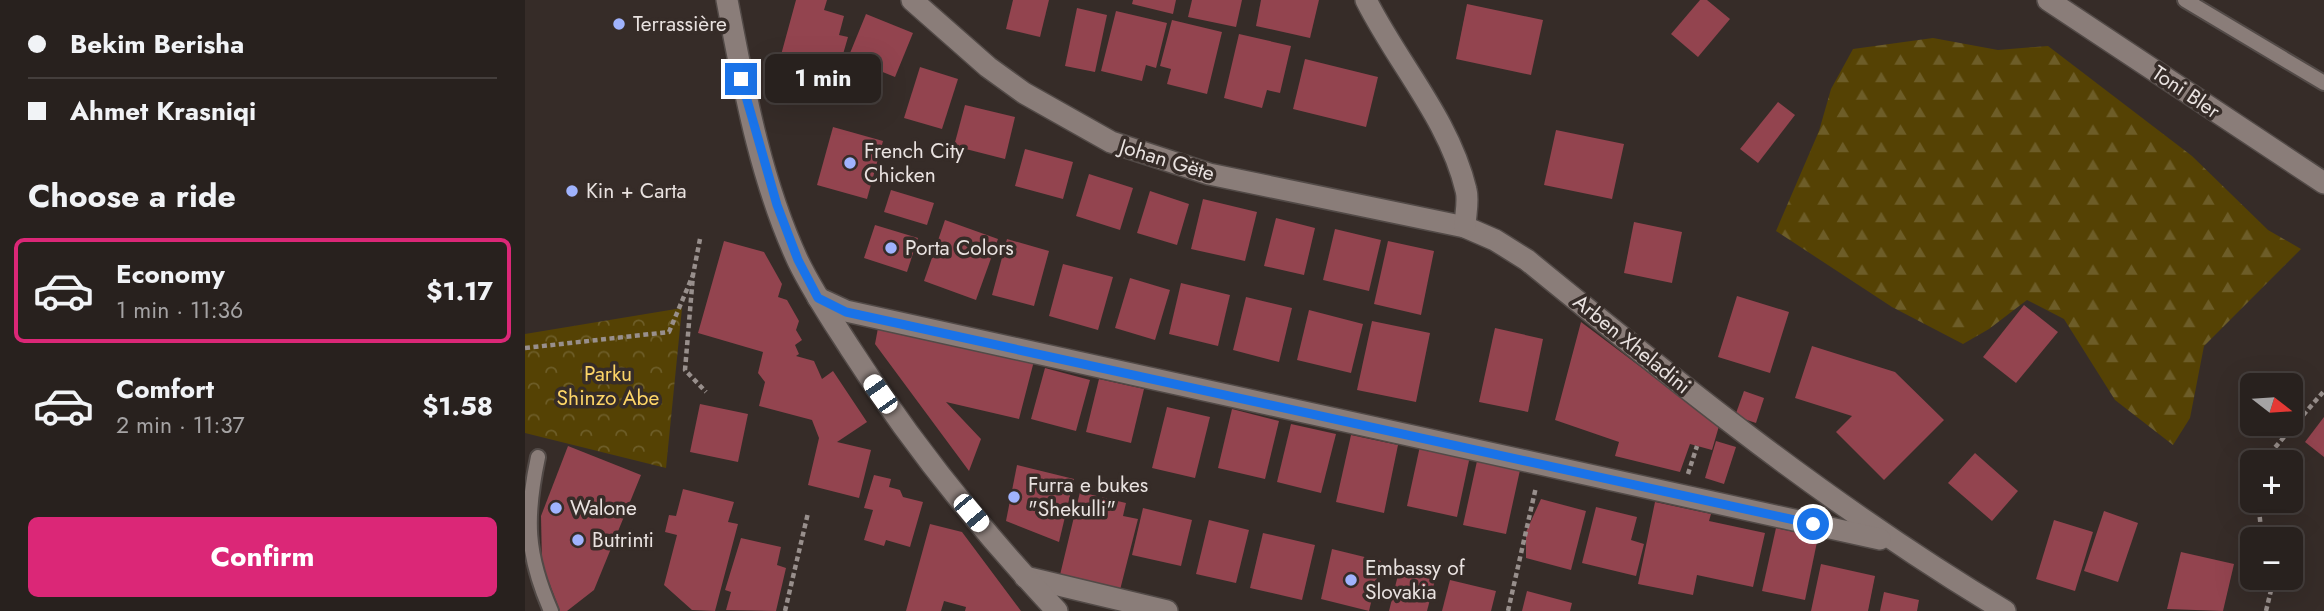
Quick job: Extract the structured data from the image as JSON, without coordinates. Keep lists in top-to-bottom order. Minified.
{"streets":{"street":["Toni Bler","Johan Gëte","Arben Xheladini"]},"crossings":[["Johan Gëte","Arben Xheladini"]],"parks":["Parku Shinzo Abe"],"places":["Terrassière","French City Chicken","Kin + Carta","Porta Colors","Furra e bukes \"Shekulli\"","Walone","Butrinti","Embassy of Slovakia"],"north":"right","page":{"banner":["Bekim Berisha","Ahmet Krasniqi"],"bubble":"1 min","heading":"Choose a ride","list":[{"name":"Economy","note":"1 min · 11:36","value":"$1.17"},{"name":"Comfort","note":"2 min · 11:37","value":"$1.58"}],"map_buttons":["+","−"],"buttons":"Confirm"}}
